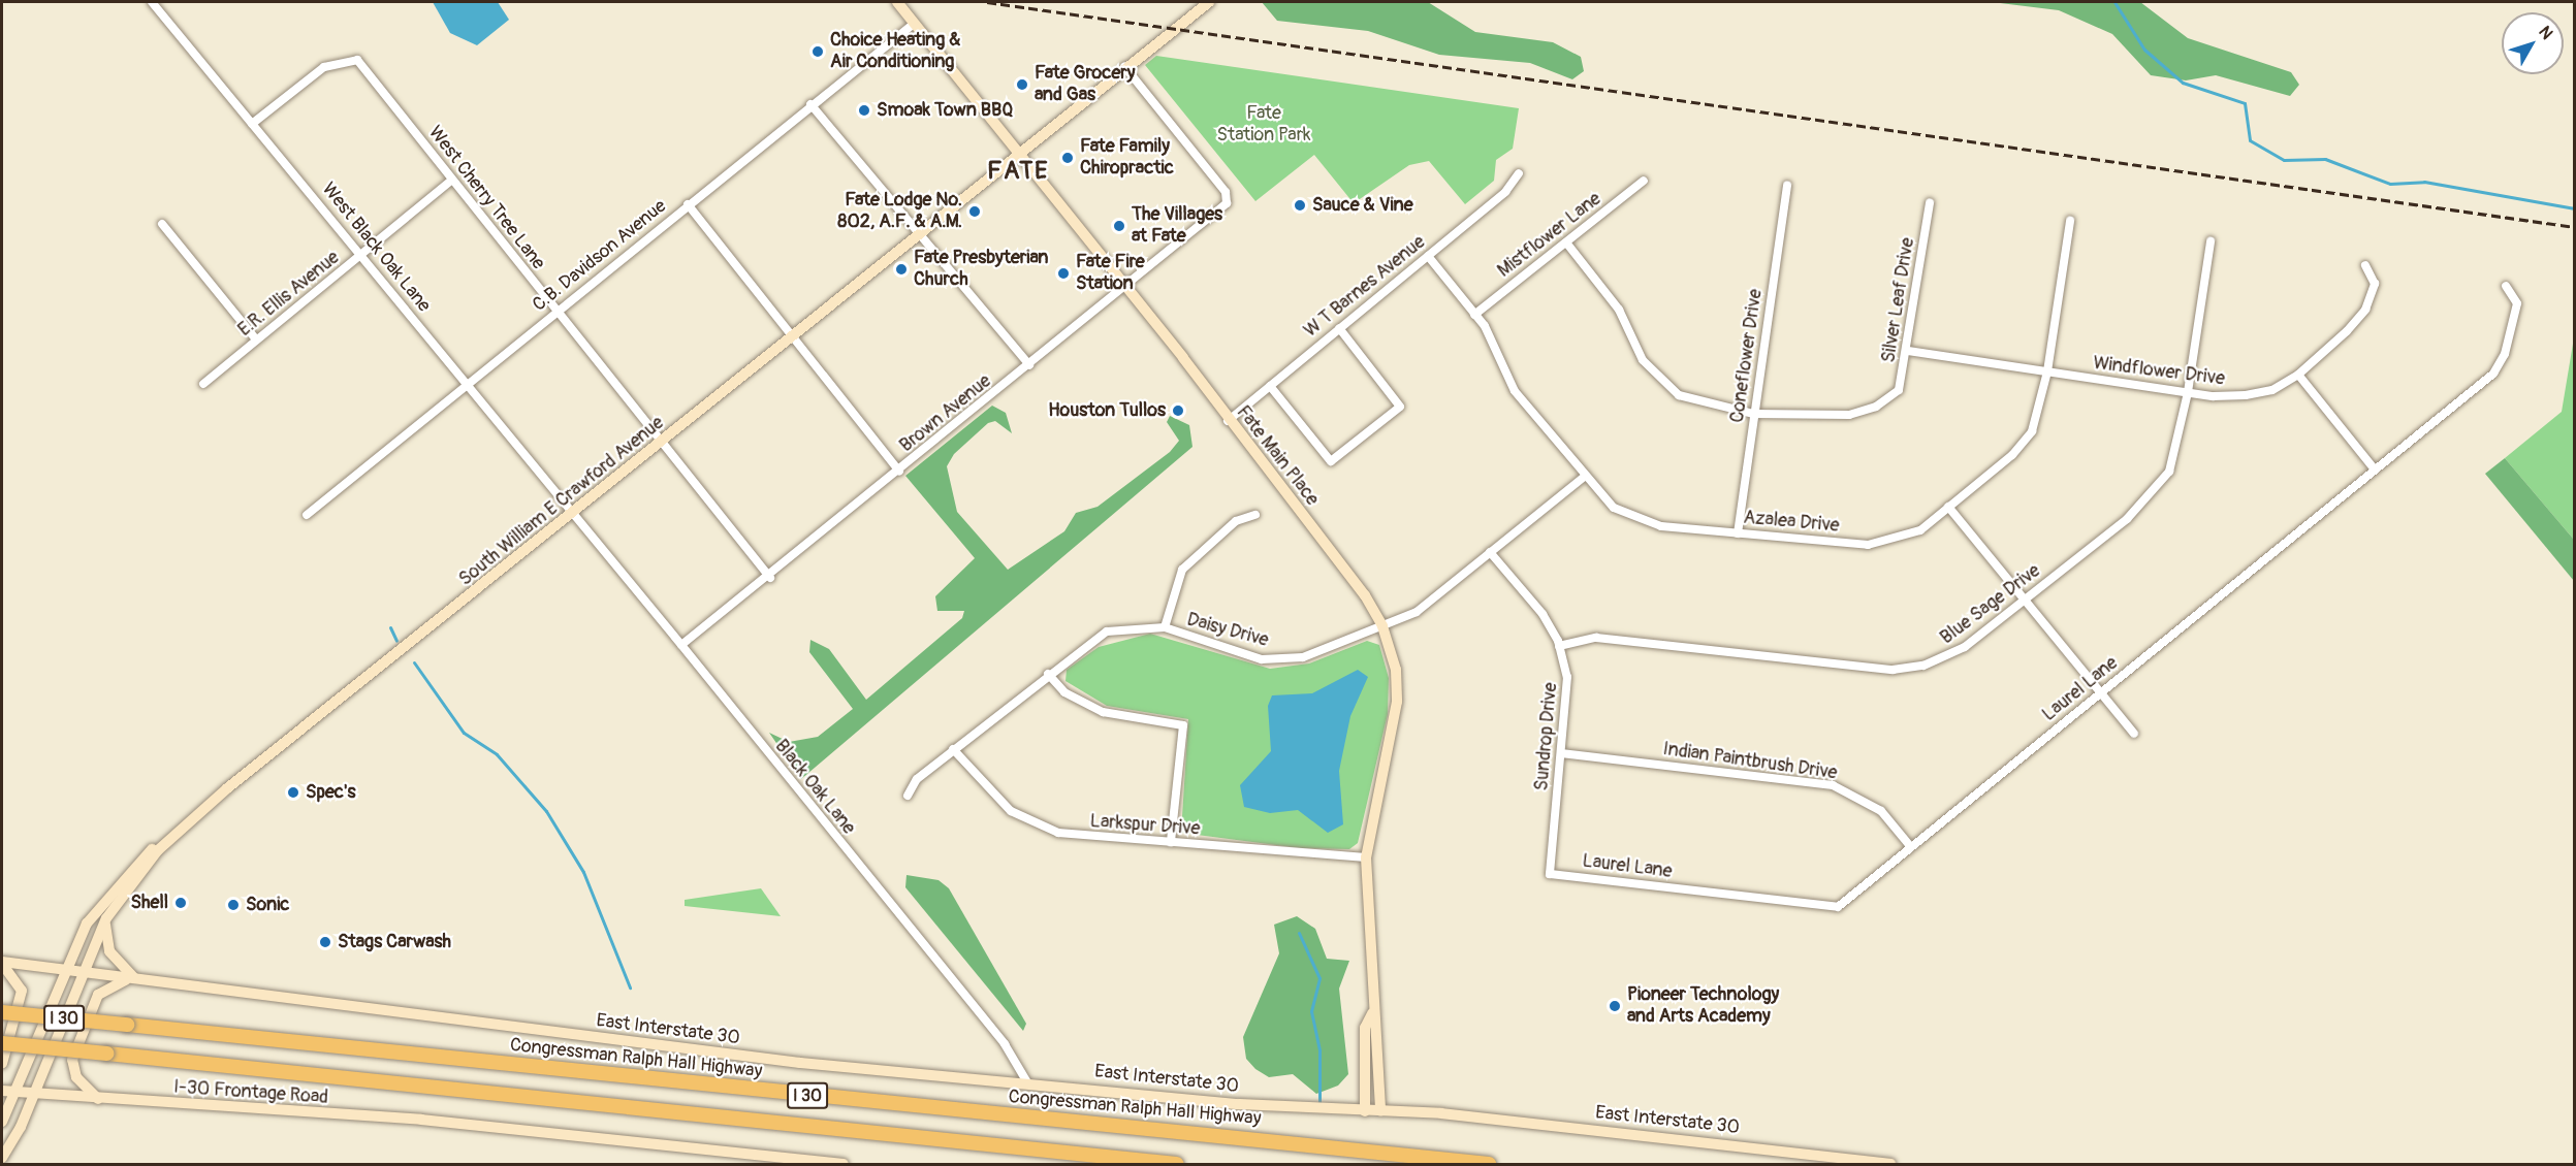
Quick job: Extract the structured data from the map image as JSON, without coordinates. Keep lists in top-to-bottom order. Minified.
{"streets":{"highway":["I 30","Congressman Ralph Hall Highway"],"main road":["Fate Main Place","South William E Crawford Avenue","East Interstate 30","I-30 Frontage Road"],"street":["West Cherry Tree Lane","Mistflower Lane","West Black Oak Lane","C.B. Davidson Avenue","W T Barnes Avenue","E.R. Ellis Avenue","Silver Leaf Drive","Coneflower Drive","Windflower Drive","Brown Avenue","Azalea Drive","Blue Sage Drive","Daisy Drive","Laurel Lane","Sundrop Drive","Indian Paintbrush Drive","Black Oak Lane","Larkspur Drive"]},"crossings":[["West Cherry Tree Lane","West Black Oak Lane"],["West Cherry Tree Lane","C.B. Davidson Avenue"],["West Cherry Tree Lane","E.R. Ellis Avenue"],["West Cherry Tree Lane","Brown Avenue"],["West Cherry Tree Lane","South William E Crawford Avenue"],["Mistflower Lane","Silver Leaf Drive"],["Mistflower Lane","Azalea Drive"],["West Black Oak Lane","C.B. Davidson Avenue"],["West Black Oak Lane","E.R. Ellis Avenue"],["West Black Oak Lane","South William E Crawford Avenue"],["West Black Oak Lane","Black Oak Lane"],["C.B. Davidson Avenue","Fate Main Place"],["W T Barnes Avenue","Fate Main Place"],["W T Barnes Avenue","Azalea Drive"],["Silver Leaf Drive","Coneflower Drive"],["Silver Leaf Drive","Windflower Drive"],["Coneflower Drive","Azalea Drive"],["Windflower Drive","Azalea Drive"],["Windflower Drive","Blue Sage Drive"],["Brown Avenue","Fate Main Place"],["Brown Avenue","South William E Crawford Avenue"],["Brown Avenue","Black Oak Lane"],["Fate Main Place","South William E Crawford Avenue"],["Fate Main Place","Daisy Drive"],["Fate Main Place","Larkspur Drive"],["Fate Main Place","East Interstate 30"],["South William E Crawford Avenue","Black Oak Lane"],["Azalea Drive","Daisy Drive"],["Blue Sage Drive","Sundrop Drive"],["Daisy Drive","Sundrop Drive"],["Daisy Drive","Larkspur Drive"],["Laurel Lane","Sundrop Drive"],["Laurel Lane","Indian Paintbrush Drive"],["Sundrop Drive","Indian Paintbrush Drive"],["Black Oak Lane","East Interstate 30"]],"districts":["FATE"],"parks":["Fate Station Park"],"places":["Choice Heating & Air Conditioning","Fate Grocery and Gas","Smoak Town BBQ","Fate Family Chiropractic","Sauce & Vine","Fate Lodge No. 802, A.F. & A.M.","The Villages at Fate","Fate Presbyterian Church","Fate Fire Station","Houston Tullos","Spec's","Shell","Sonic","Stags Carwash","Pioneer Technology and Arts Academy"],"north":"top right"}
